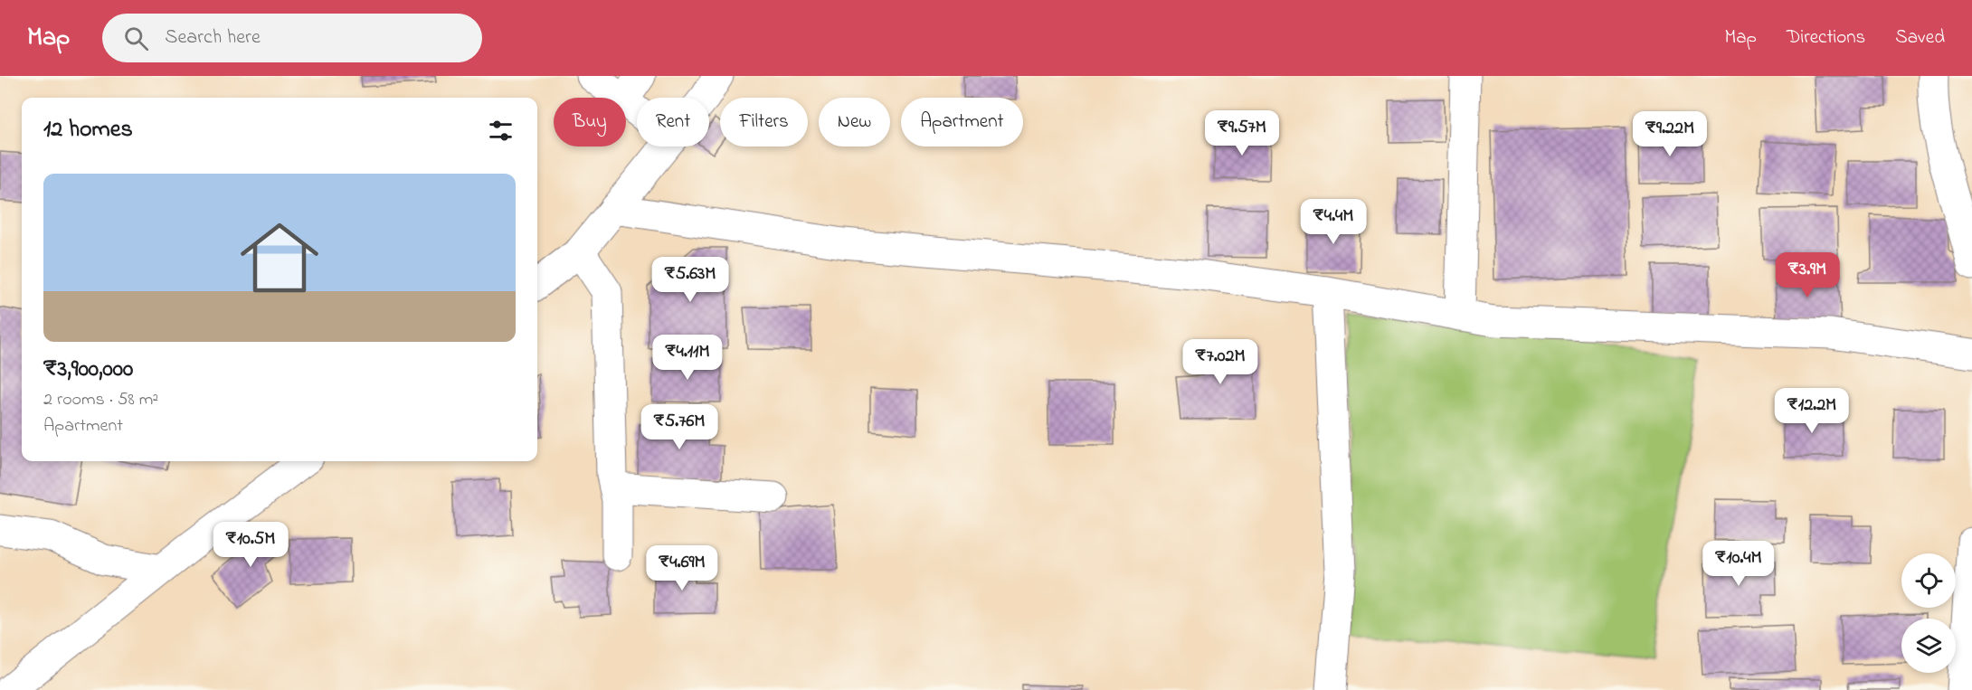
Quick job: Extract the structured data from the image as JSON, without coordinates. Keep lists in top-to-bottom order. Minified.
{"page":{"header":"Map","search":"Search here","nav":["Map","Directions","Saved"],"chip":["Buy","Rent","Filters","New","Apartment"],"heading":"12 homes","price":["₹9.57M","₹9.22M","₹4.4M","₹3.9M","₹5.63M","₹4.11M","₹7.02M","₹12.2M","₹5.76M","₹10.5M","₹10.4M","₹4.69M"],"list":[{"name":"₹3,900,000","note":"2 rooms · 58 m² · Apartment"}]}}
